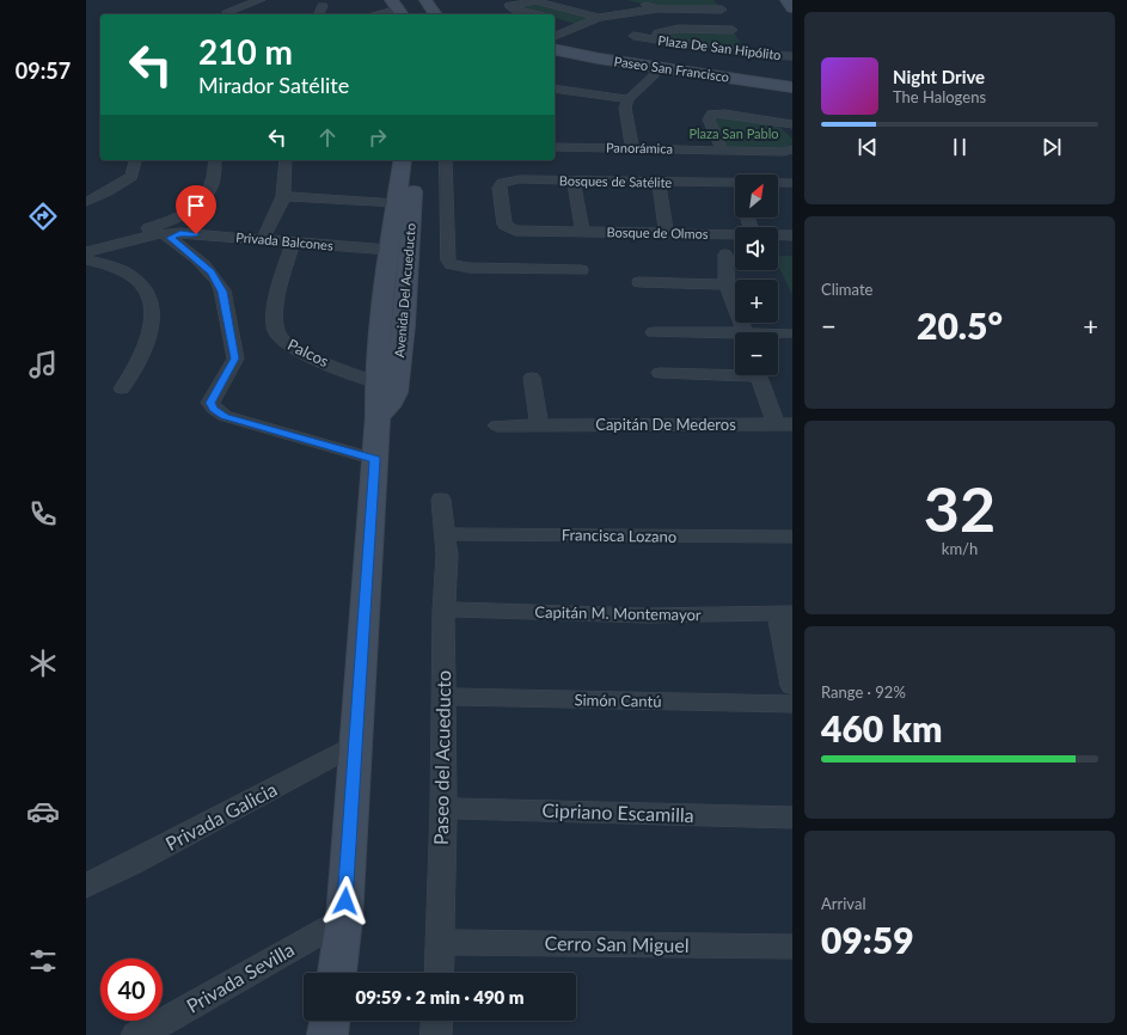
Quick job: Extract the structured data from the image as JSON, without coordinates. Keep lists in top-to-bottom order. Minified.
{"streets":{"street":["Plaza De San Hipólito","Paseo San Francisco","Panorámica","Bosques de Satélite","Bosque de Olmos","Privada Balcones","Avenida Del Acueducto","Palcos","Capitán De Mederos","Francisca Lozano","Capitán M. Montemayor","Simón Cantú","Paseo del Acueducto","Cipriano Escamilla","Privada Galicia","Cerro San Miguel","Privada Sevilla"]},"crossings":[["Bosques de Satélite","Bosque de Olmos"],["Privada Balcones","Avenida Del Acueducto"],["Privada Balcones","Palcos"],["Avenida Del Acueducto","Palcos"],["Avenida Del Acueducto","Privada Galicia"],["Avenida Del Acueducto","Privada Sevilla"],["Francisca Lozano","Paseo del Acueducto"],["Capitán M. Montemayor","Paseo del Acueducto"],["Simón Cantú","Paseo del Acueducto"],["Paseo del Acueducto","Cipriano Escamilla"],["Paseo del Acueducto","Cerro San Miguel"]],"parks":["Plaza San Pablo"],"north":"top right","page":{"tabs":"09:57","turn":["210 m","Mirador Satélite"],"song":["Night Drive","The Halogens"],"map_buttons":["+","−"],"tile":["Climate",["32","km/h"],["Range · 92%","460 km"],["Arrival","09:59"]],"heat":["−","20.5°","+"],"limit":"40","trip":"09:59 · 2 min · 490 m"}}
